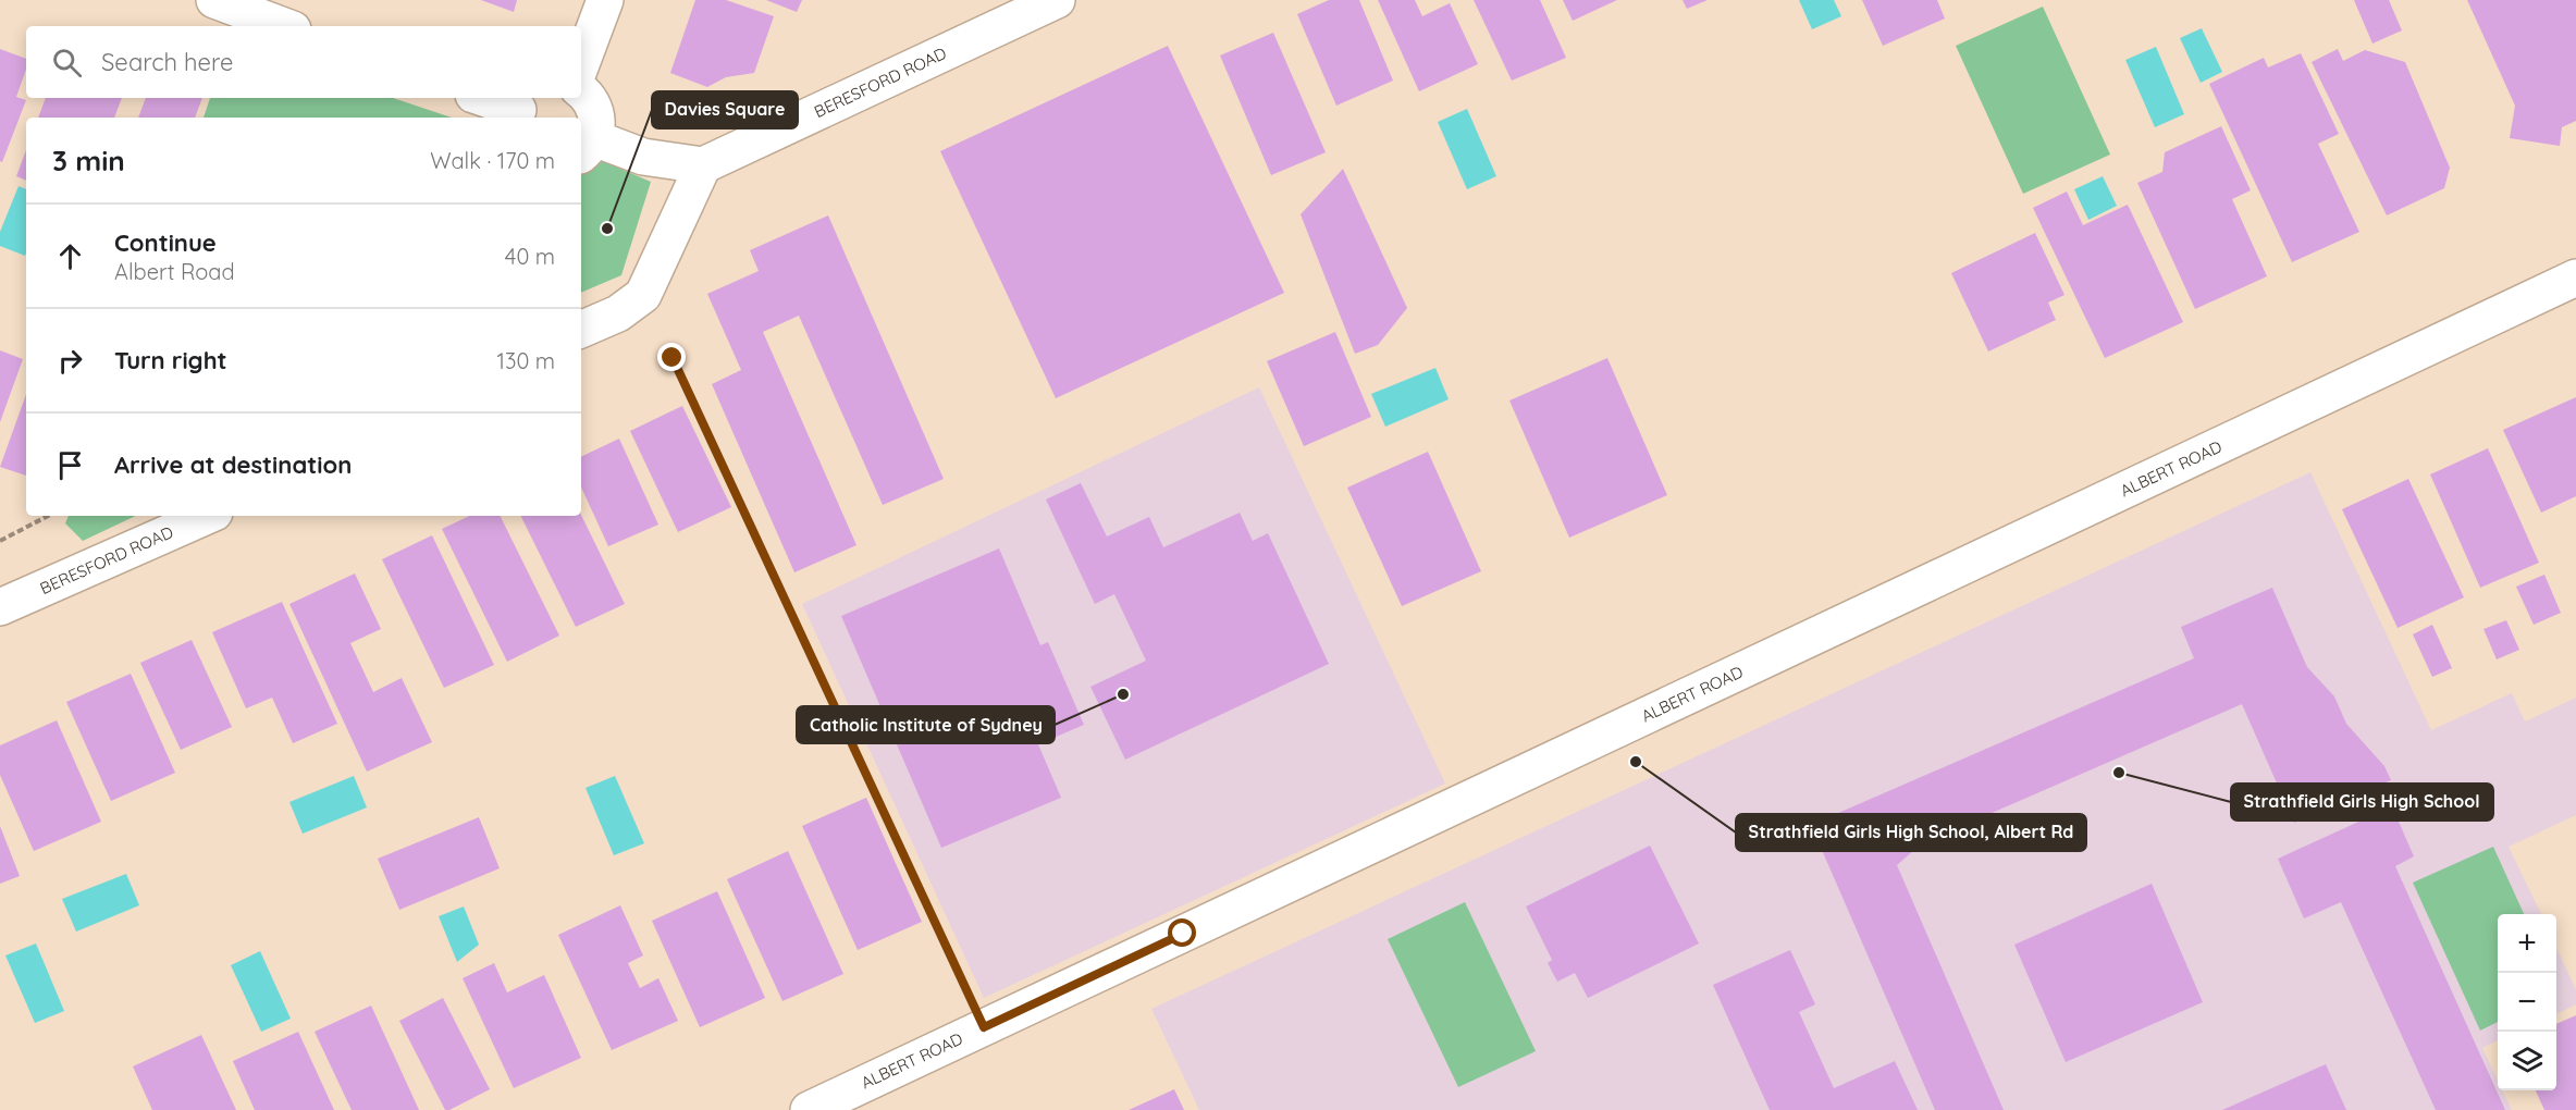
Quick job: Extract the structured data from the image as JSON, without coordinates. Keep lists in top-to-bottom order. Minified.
{"streets":{"street":["BERESFORD ROAD","ALBERT ROAD"]},"places":["Davies Square","Catholic Institute of Sydney","Strathfield Girls High School, Albert Rd","Strathfield Girls High School"],"page":{"search":"Search here","heading":["3 min","Walk · 170 m"],"list":[["Continue","Albert Road","40 m"],["Turn right","130 m"],"Arrive at destination"],"map_buttons":["+","−"]}}
